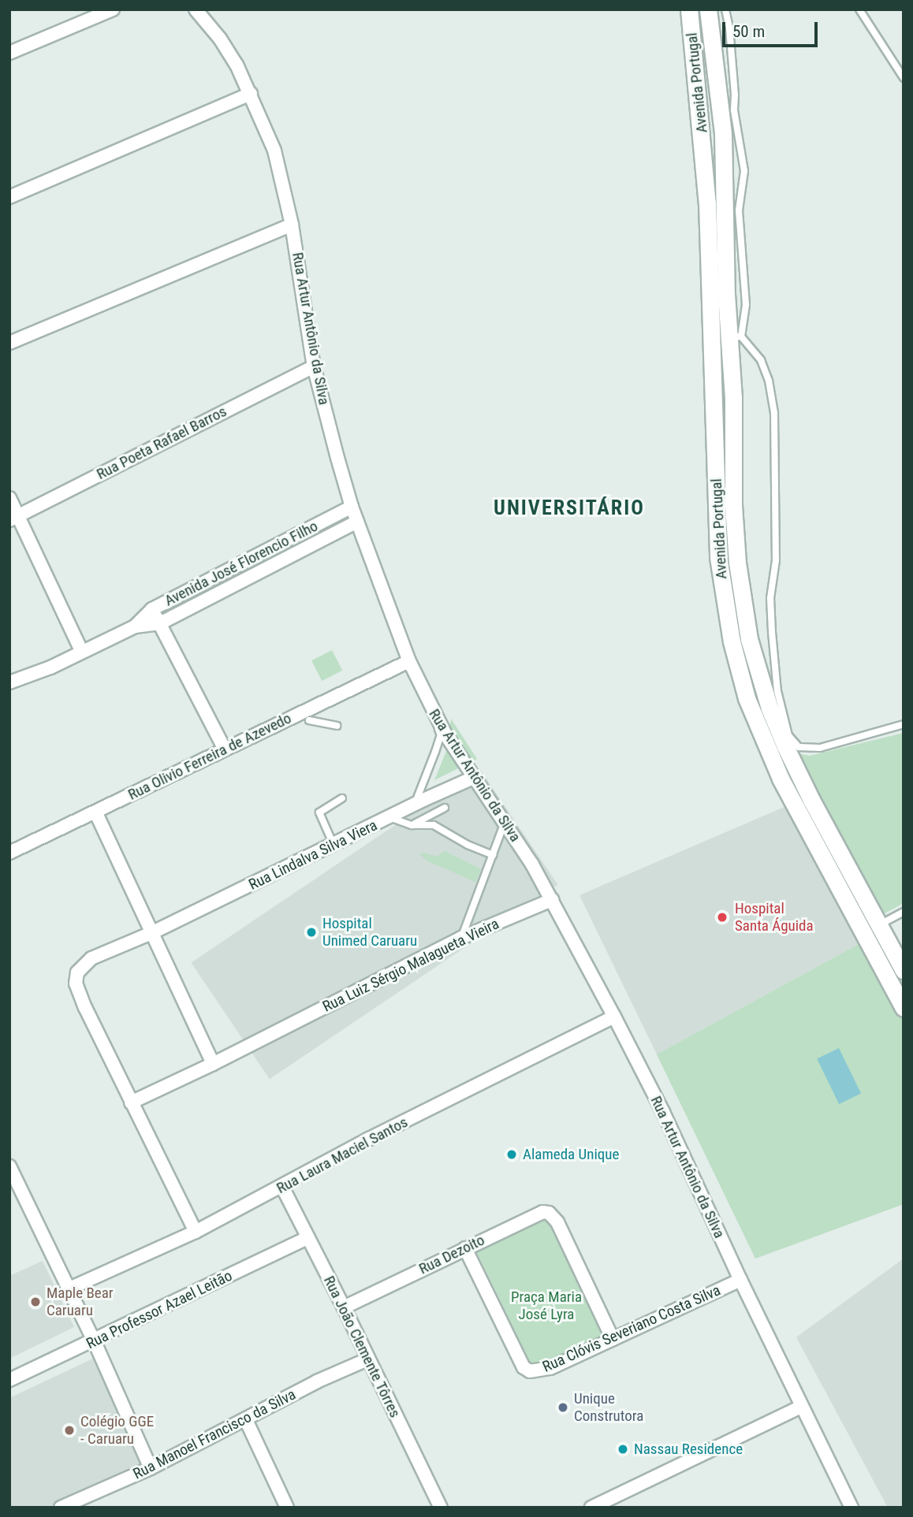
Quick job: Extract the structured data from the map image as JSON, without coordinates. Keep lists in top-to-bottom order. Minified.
{"streets":{"street":["Avenida Portugal","Rua Artur Antônio da Silva","Rua Poeta Rafael Barros","Avenida José Florencio Filho","Rua Olivio Ferreira de Azevedo","Rua Lindalva Silva Viera","Rua Luiz Sérgio Malagueta Vieira","Rua Laura Maciel Santos","Rua Dezoito","Rua Professor Azael Leitão","Rua Clóvis Severiano Costa Silva","Rua João Clemente Tôrres","Rua Manoel Francisco da Silva"]},"crossings":[["Rua Artur Antônio da Silva","Rua Poeta Rafael Barros"],["Rua Artur Antônio da Silva","Avenida José Florencio Filho"],["Rua Artur Antônio da Silva","Rua Olivio Ferreira de Azevedo"],["Rua Artur Antônio da Silva","Rua Lindalva Silva Viera"],["Rua Artur Antônio da Silva","Rua Luiz Sérgio Malagueta Vieira"],["Rua Artur Antônio da Silva","Rua Laura Maciel Santos"],["Rua Artur Antônio da Silva","Rua Clóvis Severiano Costa Silva"],["Rua Lindalva Silva Viera","Rua Luiz Sérgio Malagueta Vieira"],["Rua Lindalva Silva Viera","Rua Laura Maciel Santos"],["Rua Laura Maciel Santos","Rua João Clemente Tôrres"],["Rua Dezoito","Rua Clóvis Severiano Costa Silva"],["Rua Dezoito","Rua João Clemente Tôrres"],["Rua Professor Azael Leitão","Rua João Clemente Tôrres"],["Rua João Clemente Tôrres","Rua Manoel Francisco da Silva"]],"districts":["UNIVERSITÁRIO"],"parks":["Praça Maria José Lyra"],"places":["Hospital Santa Águida","Hospital Unimed Caruaru","Alameda Unique","Maple Bear Caruaru","Unique Construtora","Colégio GGE - Caruaru","Nassau Residence"],"scale_bar":"50 m"}
